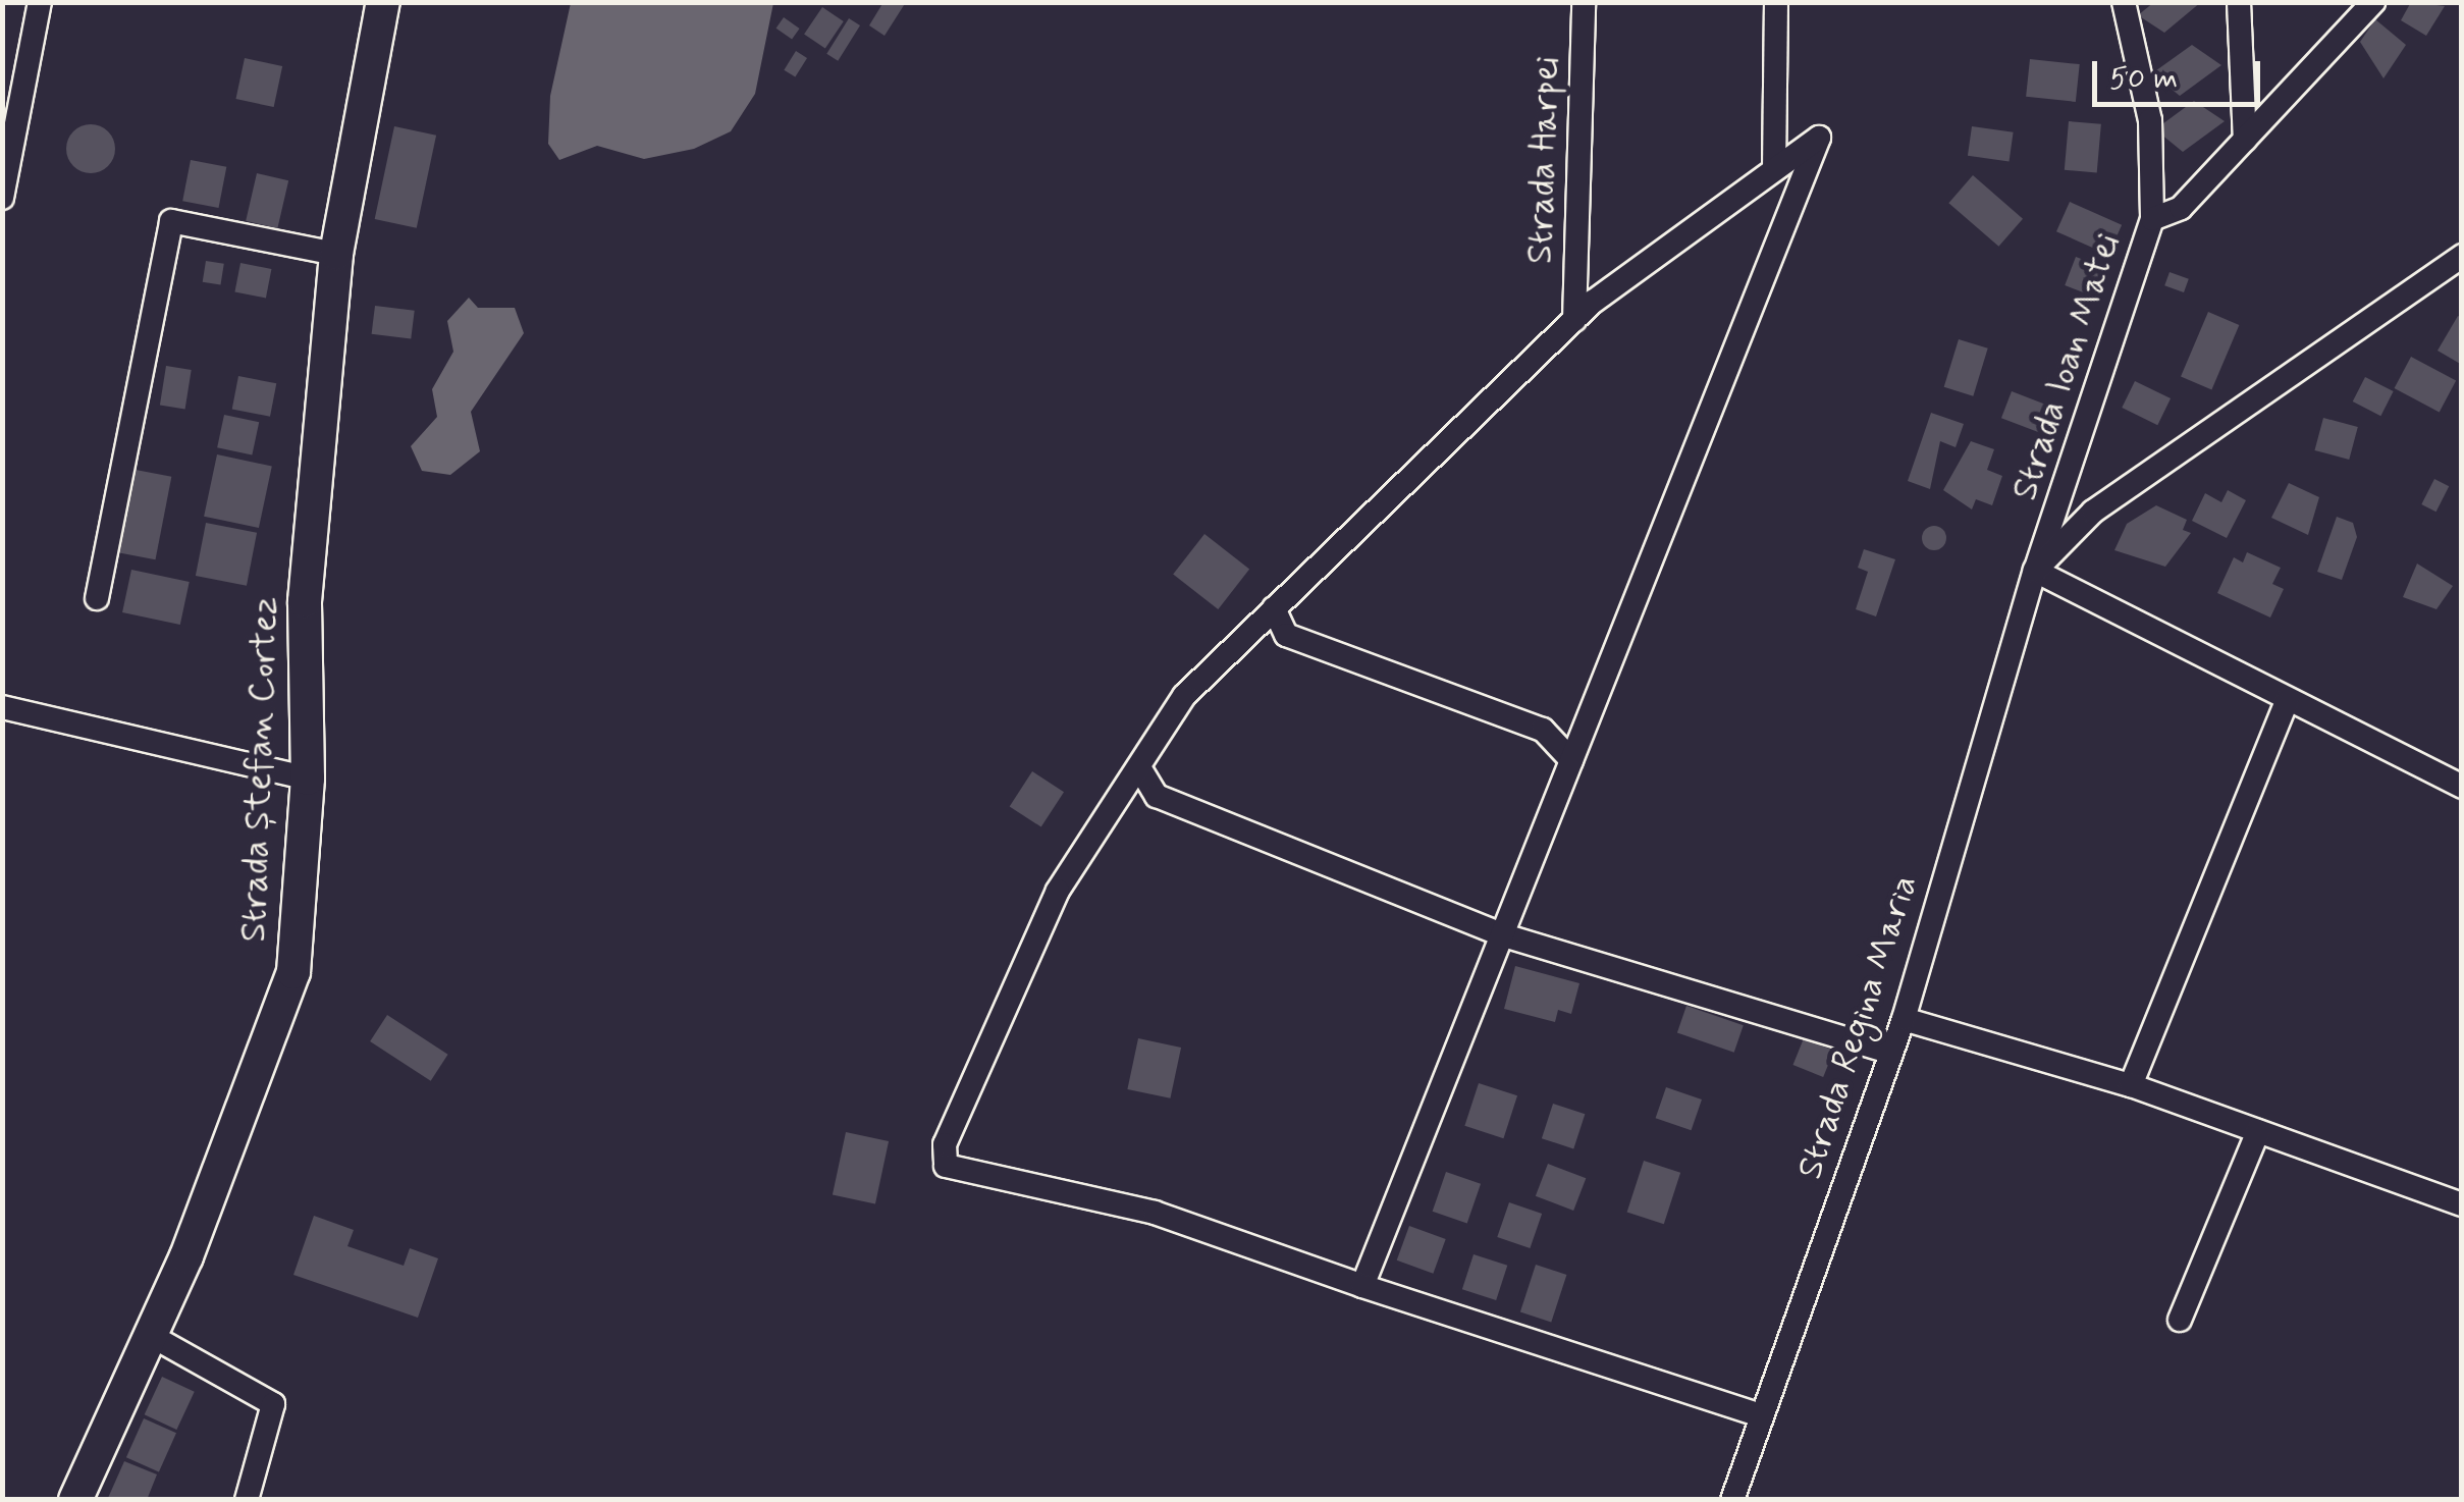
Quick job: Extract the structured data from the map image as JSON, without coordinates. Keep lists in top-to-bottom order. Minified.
{"streets":{"street":["Strada Harpei","Strada Ioan Matei","Strada Ștefan Cortez","Strada Regina Maria"]},"crossings":[["Strada Ioan Matei","Strada Regina Maria"]],"scale_bar":"50 m"}
